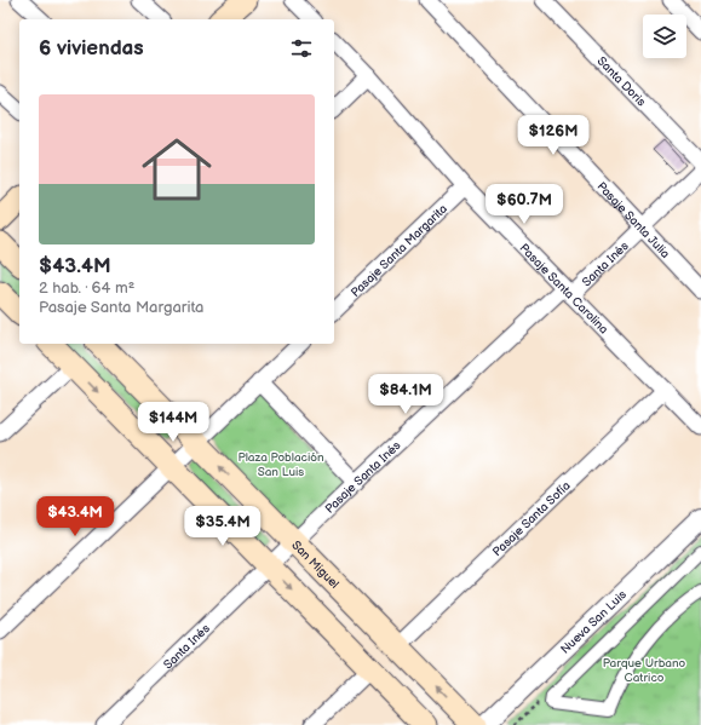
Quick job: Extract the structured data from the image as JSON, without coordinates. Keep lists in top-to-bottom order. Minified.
{"streets":{"main road":["San Miguel"],"street":["Santa Doris","Pasaje Santa Julia","Pasaje Santa Margarita","Santa Inés","Pasaje Santa Carolina","Pasaje Santa Inés","Pasaje Santa Sofía","Nueva San Luis"]},"crossings":[["Pasaje Santa Julia","Santa Inés"],["Pasaje Santa Margarita","Pasaje Santa Carolina"],["Santa Inés","Pasaje Santa Carolina"],["Santa Inés","Pasaje Santa Inés"],["Pasaje Santa Carolina","Pasaje Santa Inés"],["Pasaje Santa Carolina","Pasaje Santa Sofía"],["Pasaje Santa Inés","San Miguel"],["Pasaje Santa Sofía","San Miguel"]],"parks":["Plaza Población San Luis","Parque Urbano Catrico"],"page":{"heading":"6 viviendas","list":[{"name":"$43.4M","note":"2 hab. · 64 m² · Pasaje Santa Margarita"}],"price":["$126M","$60.7M","$84.1M","$144M","$43.4M","$35.4M"]}}
